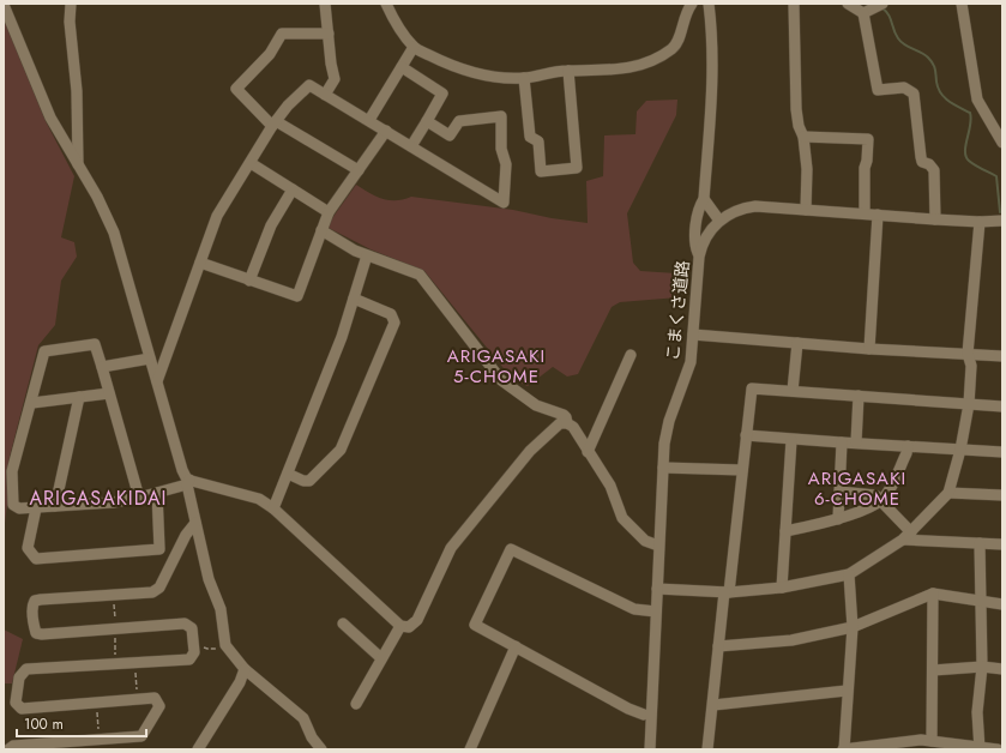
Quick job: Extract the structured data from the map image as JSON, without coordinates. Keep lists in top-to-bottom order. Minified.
{"streets":{"street":["こまくさ道路"]},"districts":["ARIGASAKI 5-CHOME","ARIGASAKI 6-CHOME","ARIGASAKIDAI"],"scale_bar":"100 m"}
